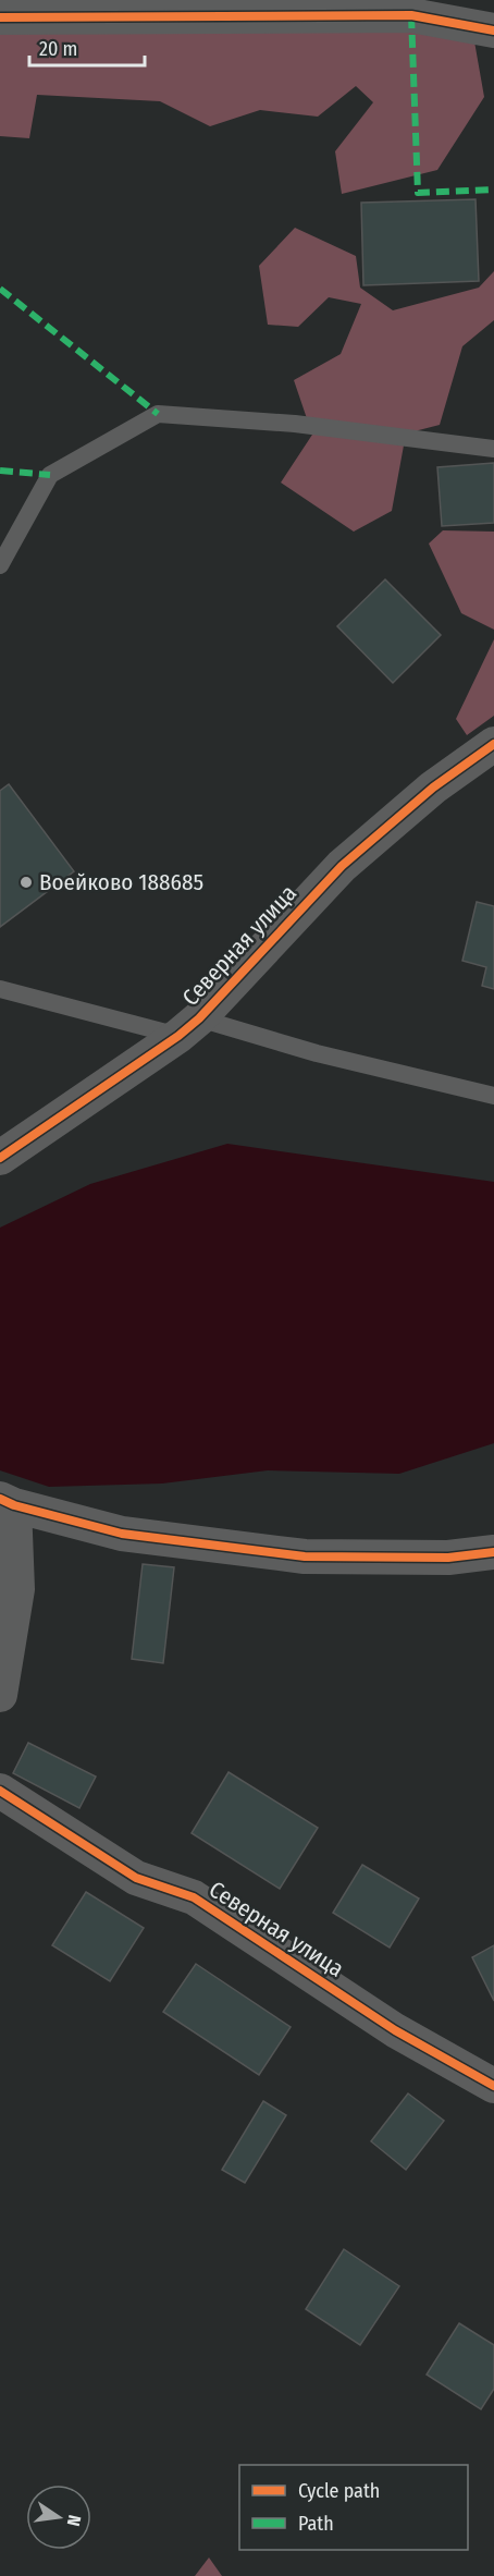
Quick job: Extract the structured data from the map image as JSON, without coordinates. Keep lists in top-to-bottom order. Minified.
{"streets":{"street":["Северная улица"]},"places":["Воейково 188685"],"legend":["Cycle path","Path"],"scale_bar":"20 m","north":"right"}
